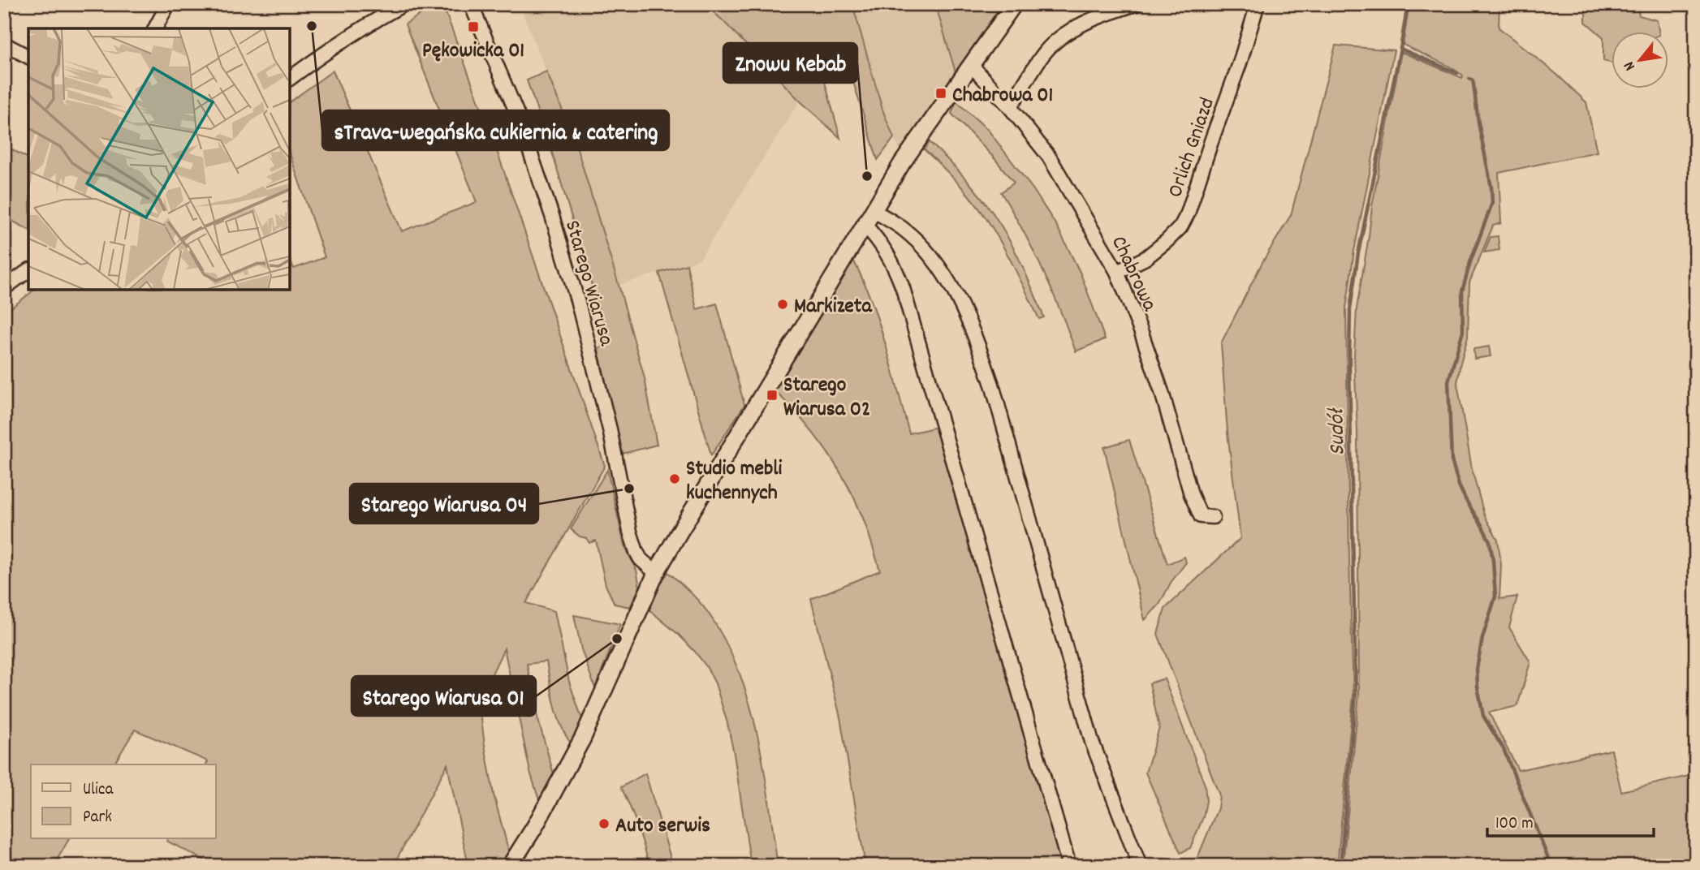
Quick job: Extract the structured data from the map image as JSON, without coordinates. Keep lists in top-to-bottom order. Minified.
{"streets":{"street":["Orlich Gniazd","Chabrowa","Starego Wiarusa"]},"crossings":[["Orlich Gniazd","Chabrowa"]],"water":["Sudół"],"places":{"other":["sTrava-wegańska cukiernia & catering","Znowu Kebab","Markizeta","Studio mebli kuchennych","Starego Wiarusa 04","Starego Wiarusa 01","Auto serwis"],"transit":["Pękowicka 01","Chabrowa 01","Starego Wiarusa 02"]},"legend":["Ulica","Park"],"scale_bar":"100 m","north":"bottom left"}
